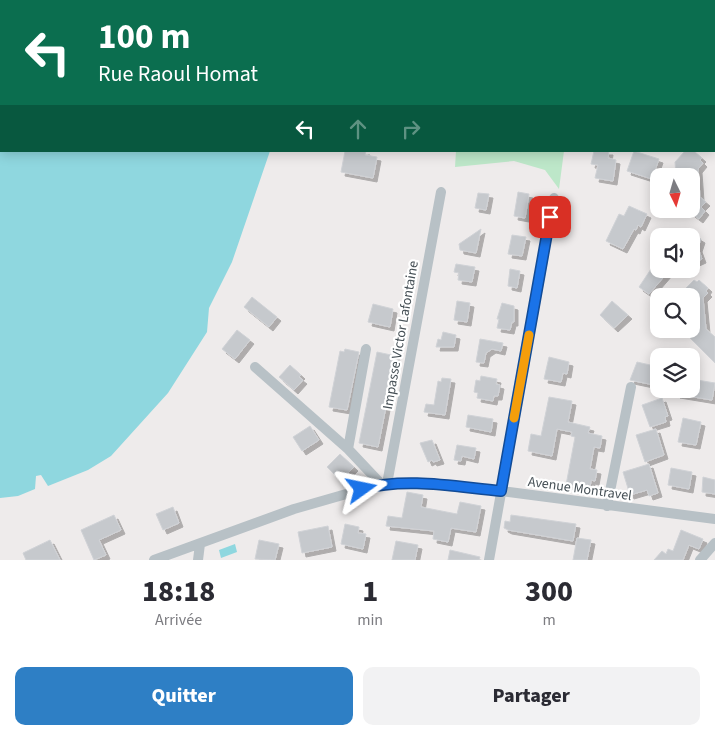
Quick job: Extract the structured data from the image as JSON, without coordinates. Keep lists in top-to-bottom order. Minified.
{"streets":{"street":["Impasse Victor Lafontaine","Avenue Montravel"]},"crossings":[["Impasse Victor Lafontaine","Avenue Montravel"]],"north":"bottom","page":{"turn":["100 m","Rue Raoul Homat"],"eta":["18:18","Arrivée","1","min","300","m"],"buttons":["Quitter","Partager"]}}
